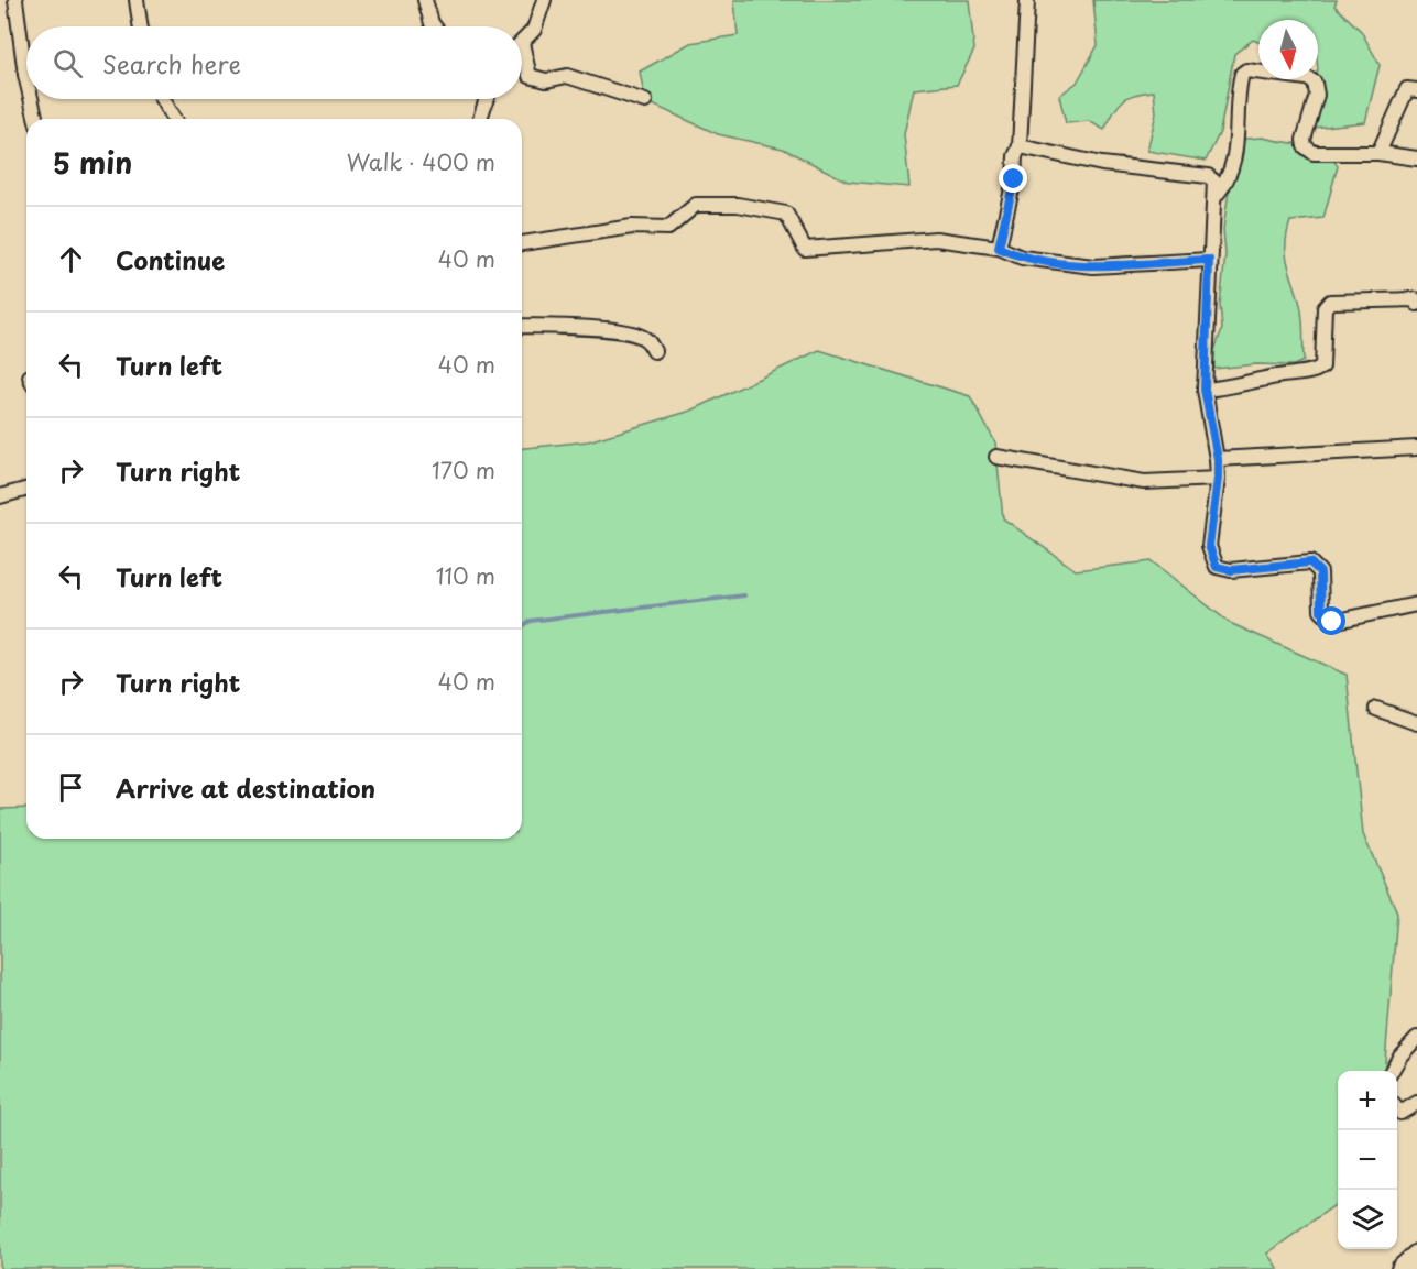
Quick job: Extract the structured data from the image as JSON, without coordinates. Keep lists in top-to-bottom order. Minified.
{"north":"bottom","page":{"search":"Search here","heading":["5 min","Walk · 400 m"],"list":[["Continue","40 m"],["Turn left","40 m"],["Turn right","170 m"],["Turn left","110 m"],["Turn right","40 m"],"Arrive at destination"],"map_buttons":["+","−"]}}
